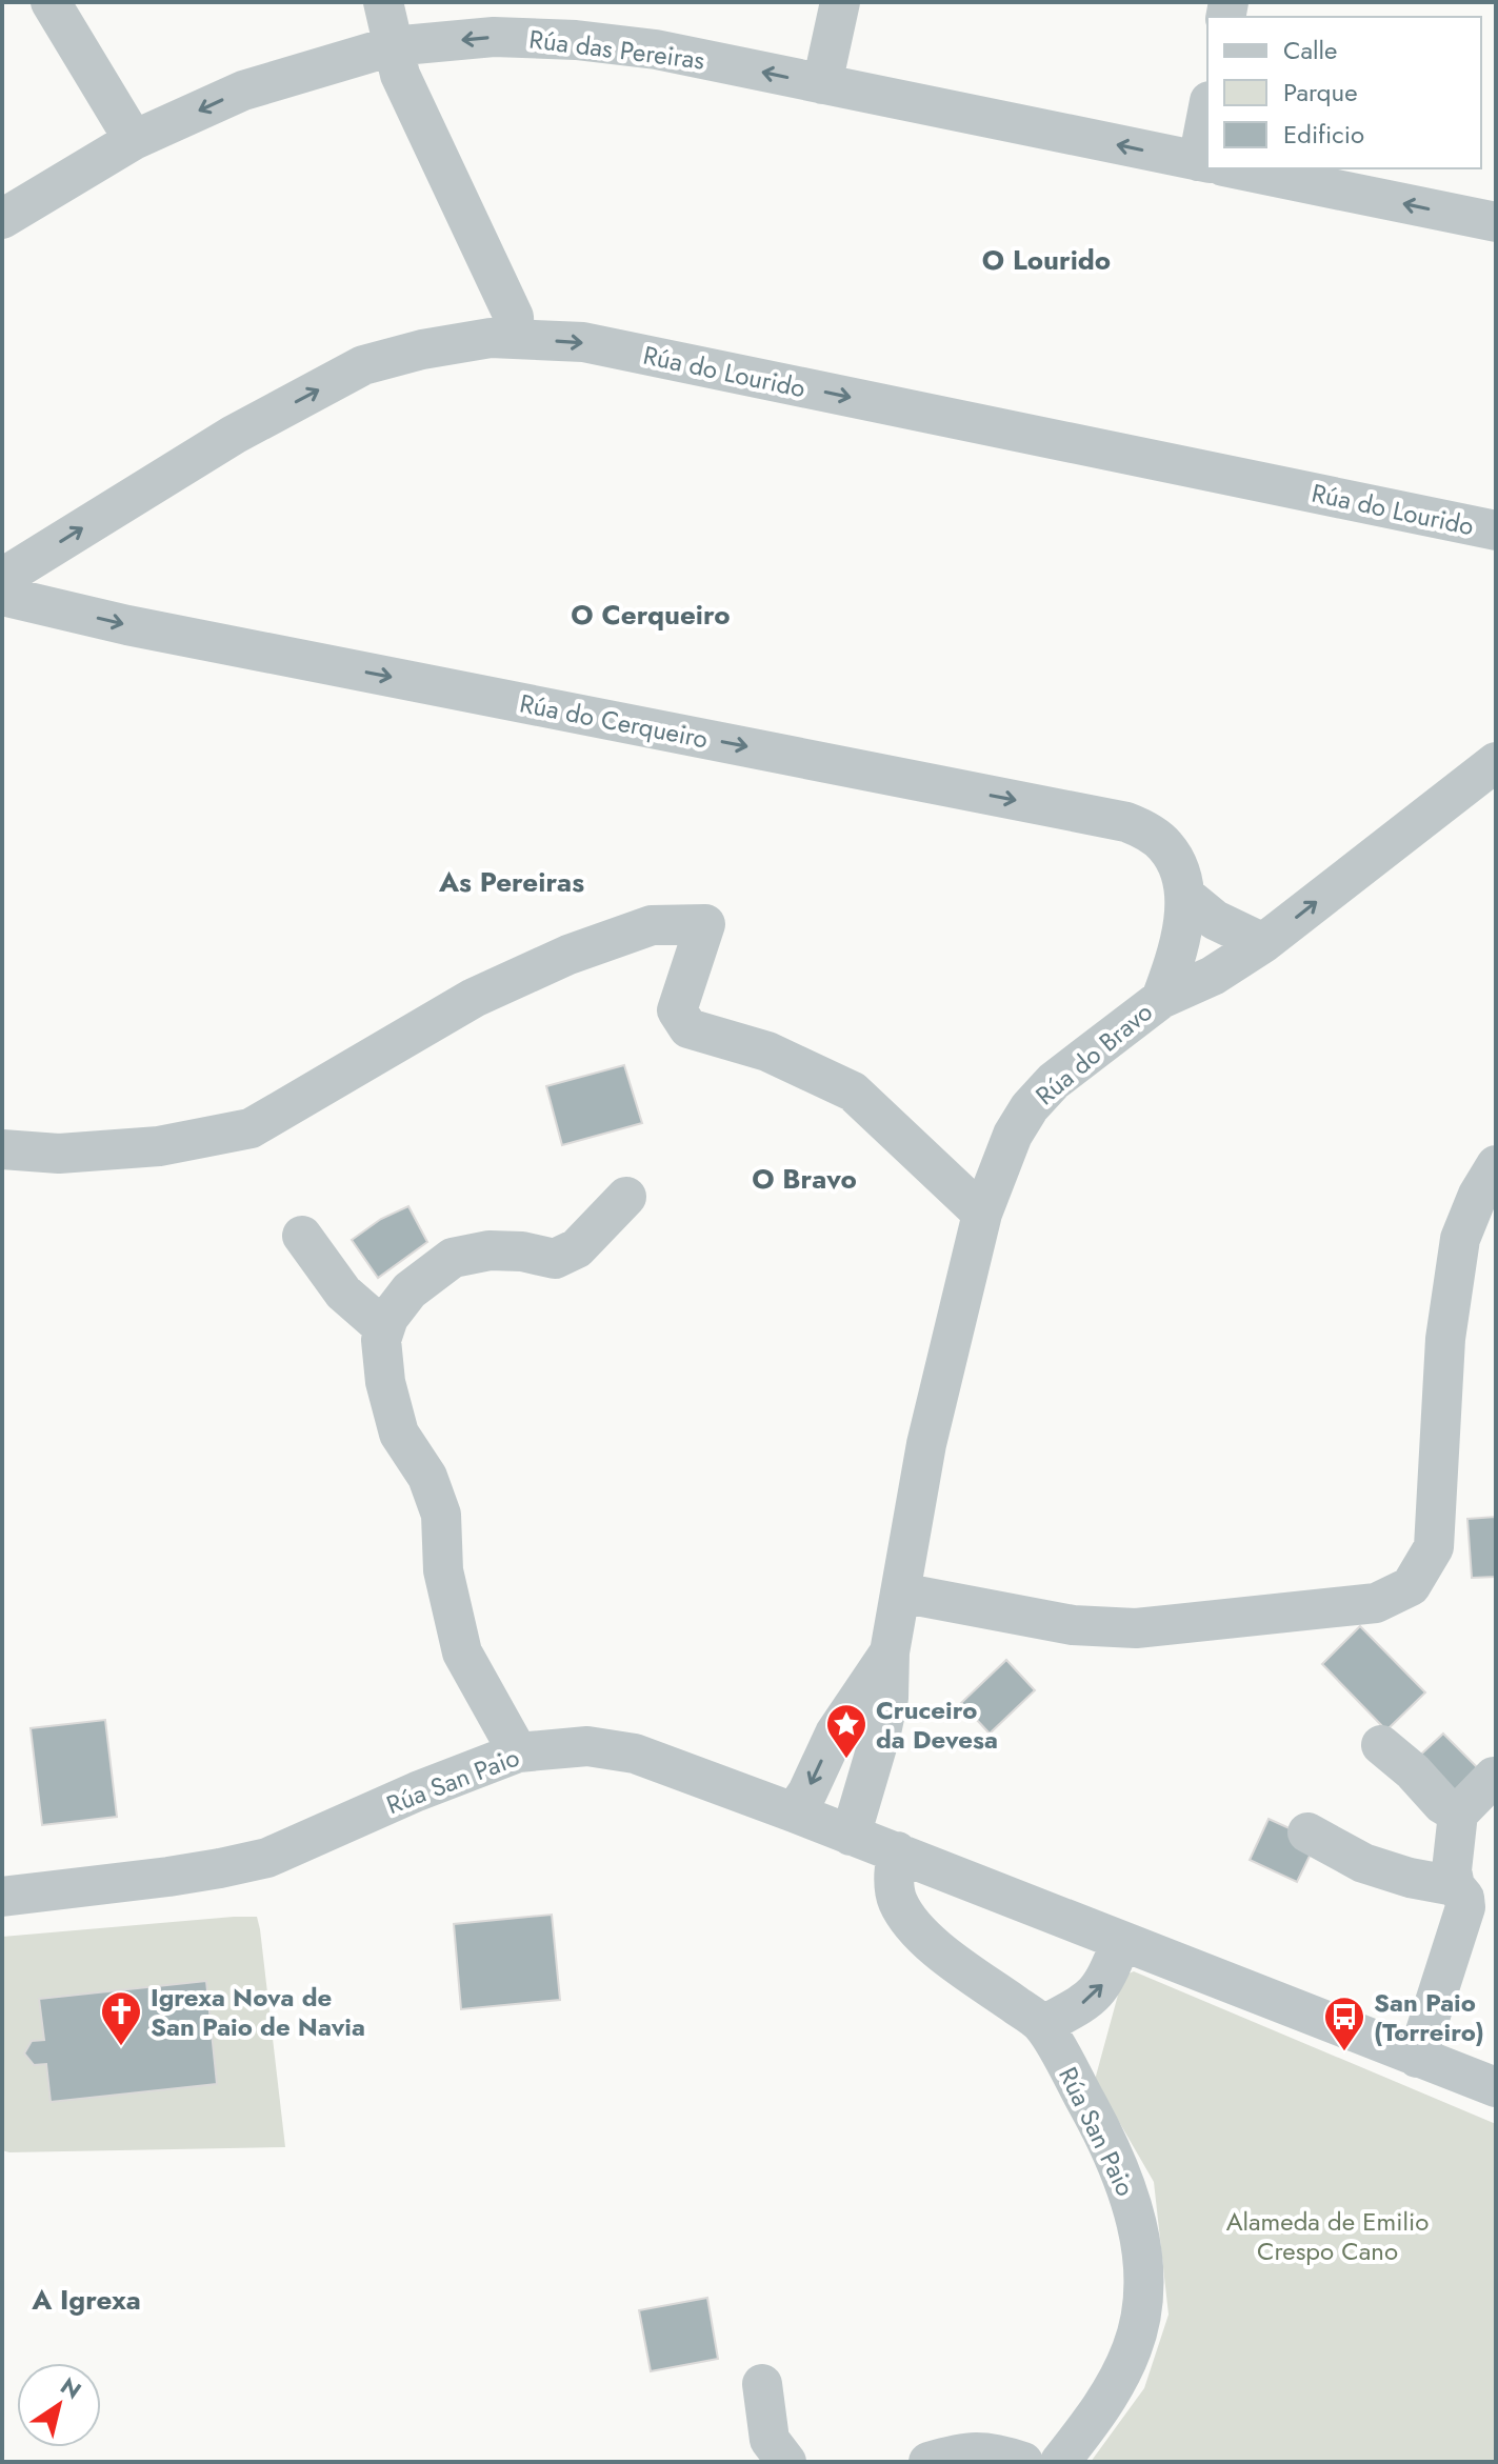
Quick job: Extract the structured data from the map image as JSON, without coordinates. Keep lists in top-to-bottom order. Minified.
{"streets":{"street":["Rúa das Pereiras","Rúa do Lourido","Rúa do Cerqueiro","Rúa do Bravo","Rúa San Paio"]},"crossings":[["Rúa do Cerqueiro","Rúa do Bravo"],["Rúa do Bravo","Rúa San Paio"]],"one_way":["Rúa das Pereiras","Rúa do Lourido","Rúa do Cerqueiro"],"districts":["O Lourido","O Cerqueiro","As Pereiras","O Bravo","A Igrexa"],"parks":["Alameda de Emilio Crespo Cano"],"places":{"place":["Cruceiro da Devesa"],"church":["Igrexa Nova de San Paio de Navia"],"bus stop":["San Paio (Torreiro)"]},"legend":["Calle","Parque","Edificio"],"north":"top right"}
